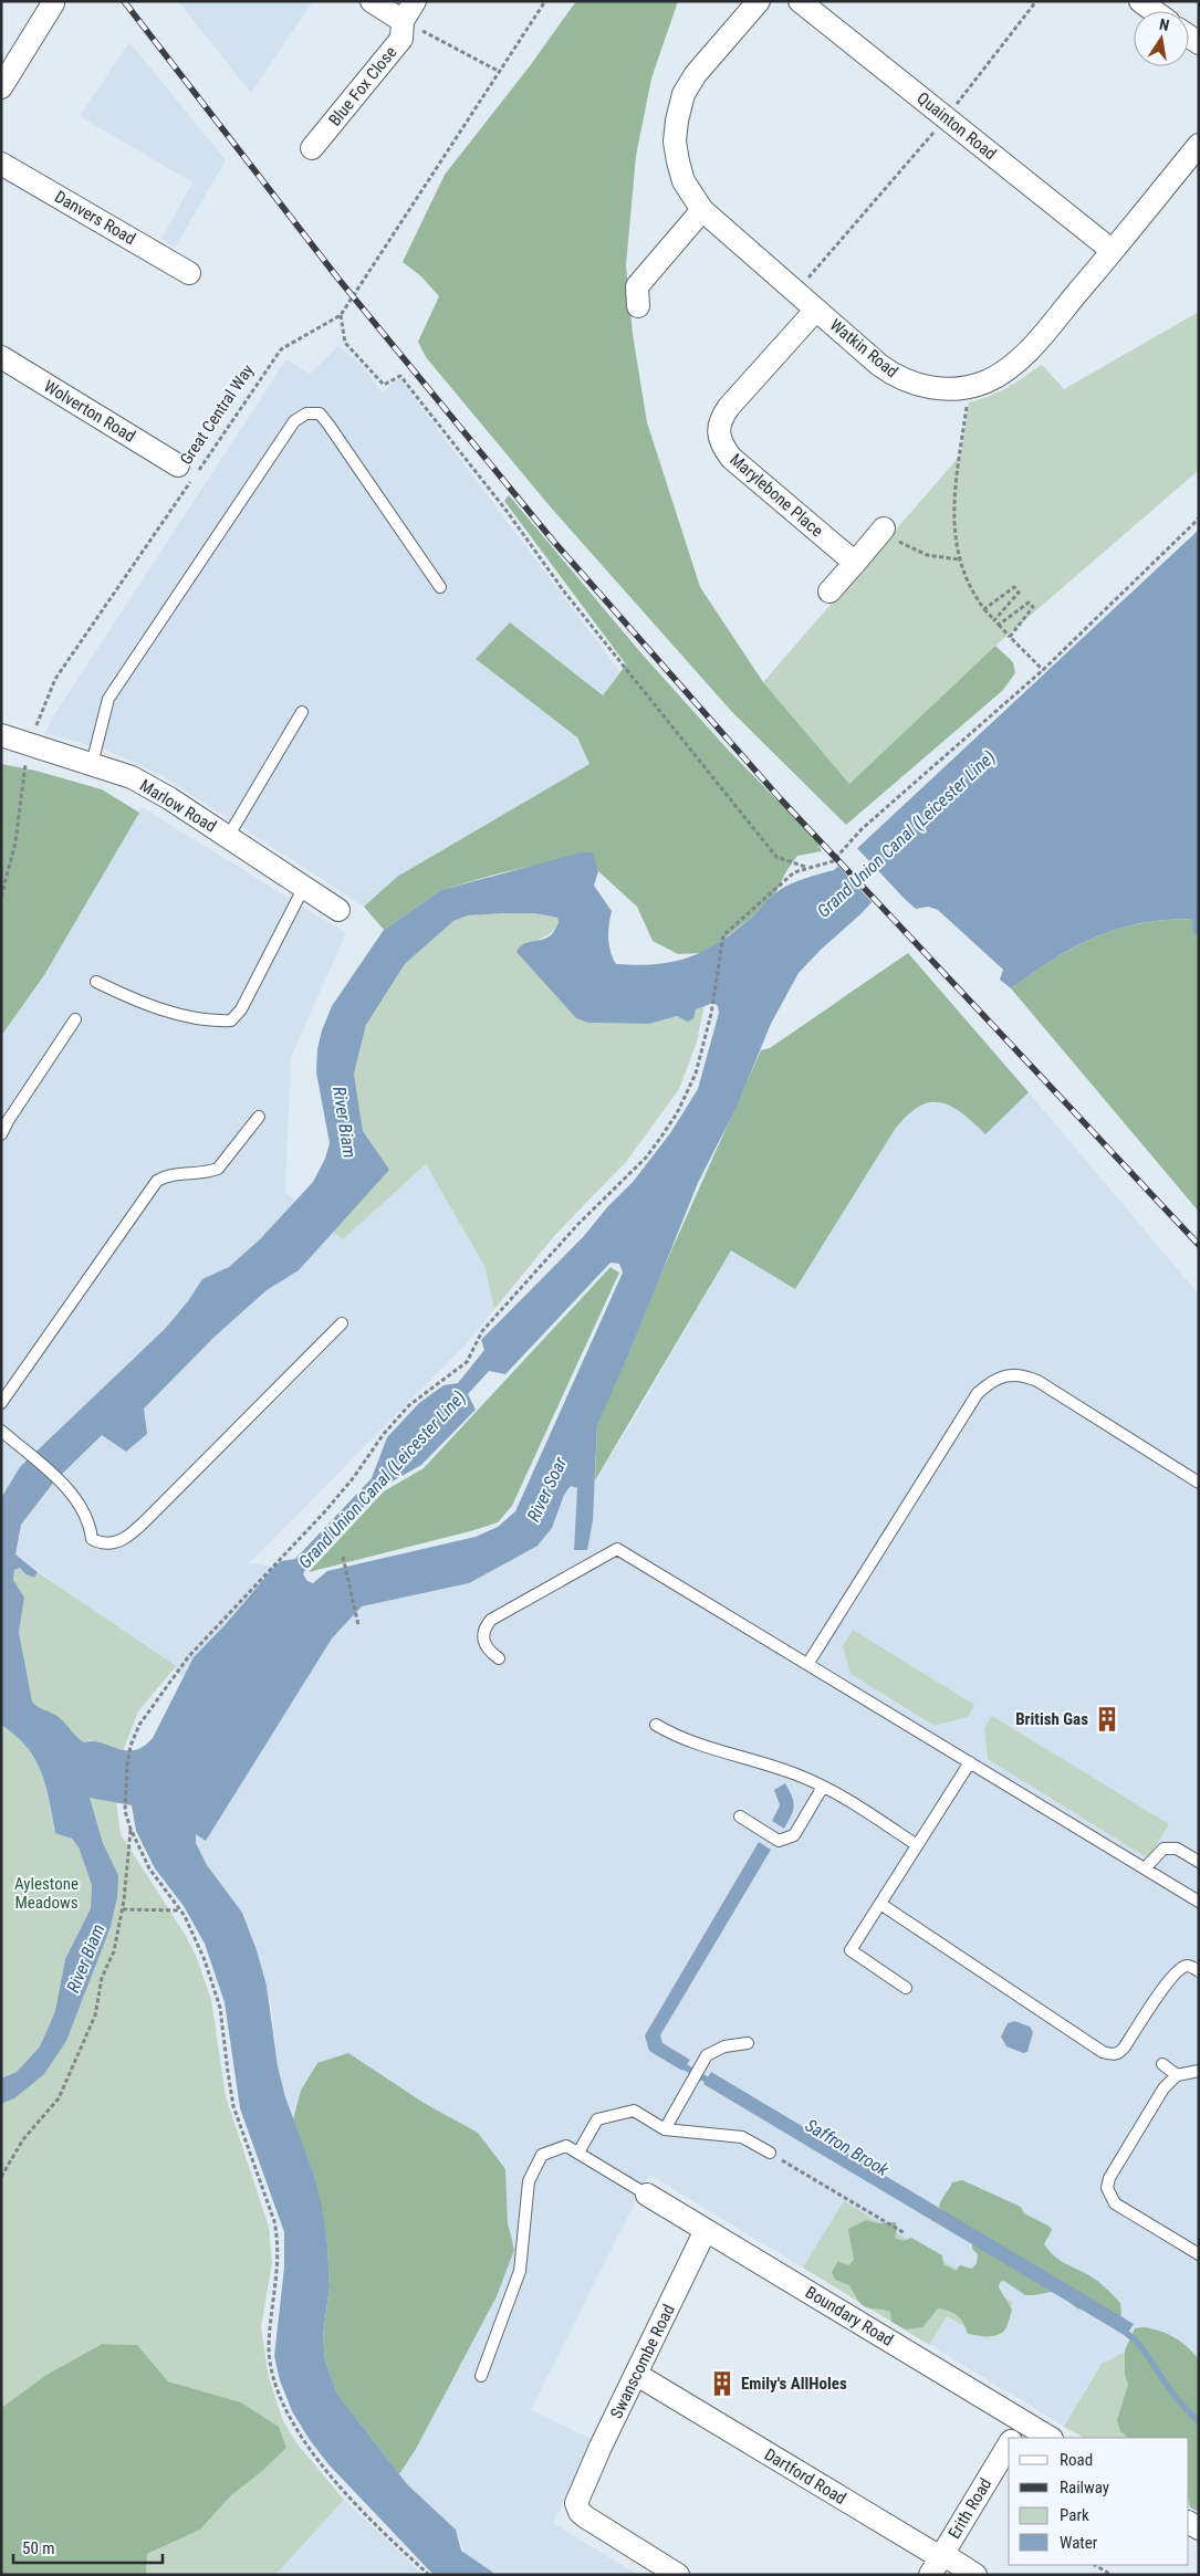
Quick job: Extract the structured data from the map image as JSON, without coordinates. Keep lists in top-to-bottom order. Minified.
{"streets":{"street":["Blue Fox Close","Quainton Road","Danvers Road","Watkin Road","Wolverton Road","Marylebone Place","Marlow Road","Boundary Road","Swanscombe Road","Dartford Road","Erith Road"],"path":["Great Central Way"]},"crossings":[["Quainton Road","Watkin Road"],["Watkin Road","Marylebone Place"],["Great Central Way","Marlow Road"],["Boundary Road","Swanscombe Road"],["Swanscombe Road","Dartford Road"],["Dartford Road","Erith Road"]],"water":["Grand Union Canal (Leicester Line)","River Biam","River Soar","Saffron Brook"],"parks":["Aylestone Meadows"],"places":{"building":["British Gas","Emily's AllHoles"]},"legend":["Road","Railway","Park","Water"],"scale_bar":"50 m","north":"top"}
